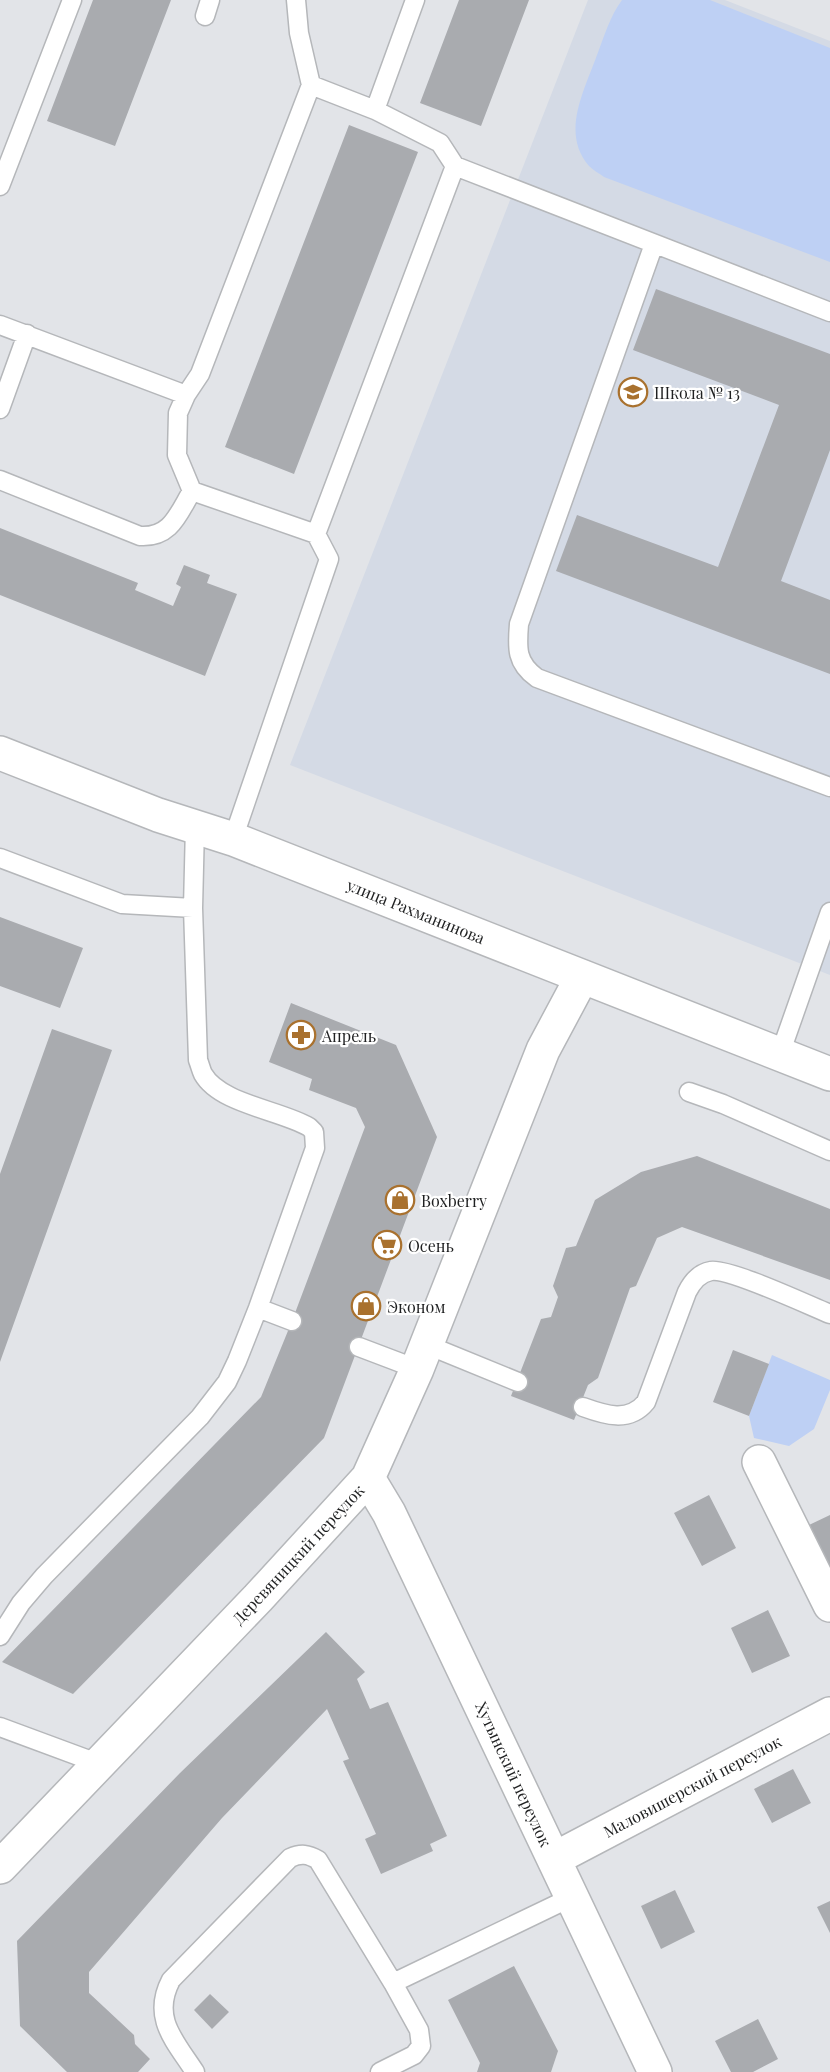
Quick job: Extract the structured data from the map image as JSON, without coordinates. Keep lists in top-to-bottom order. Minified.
{"streets":{"street":["улица Рахманинова","Деревяницкий переулок","Хутынский переулок","Маловишерский переулок"]},"crossings":[["улица Рахманинова","Деревяницкий переулок"],["Деревяницкий переулок","Хутынский переулок"],["Хутынский переулок","Маловишерский переулок"]],"places":{"school or university":["Школа № 13"],"pharmacy":["Апрель"],"shop":["Boxberry","Эконом"],"supermarket":["Осень"]}}
